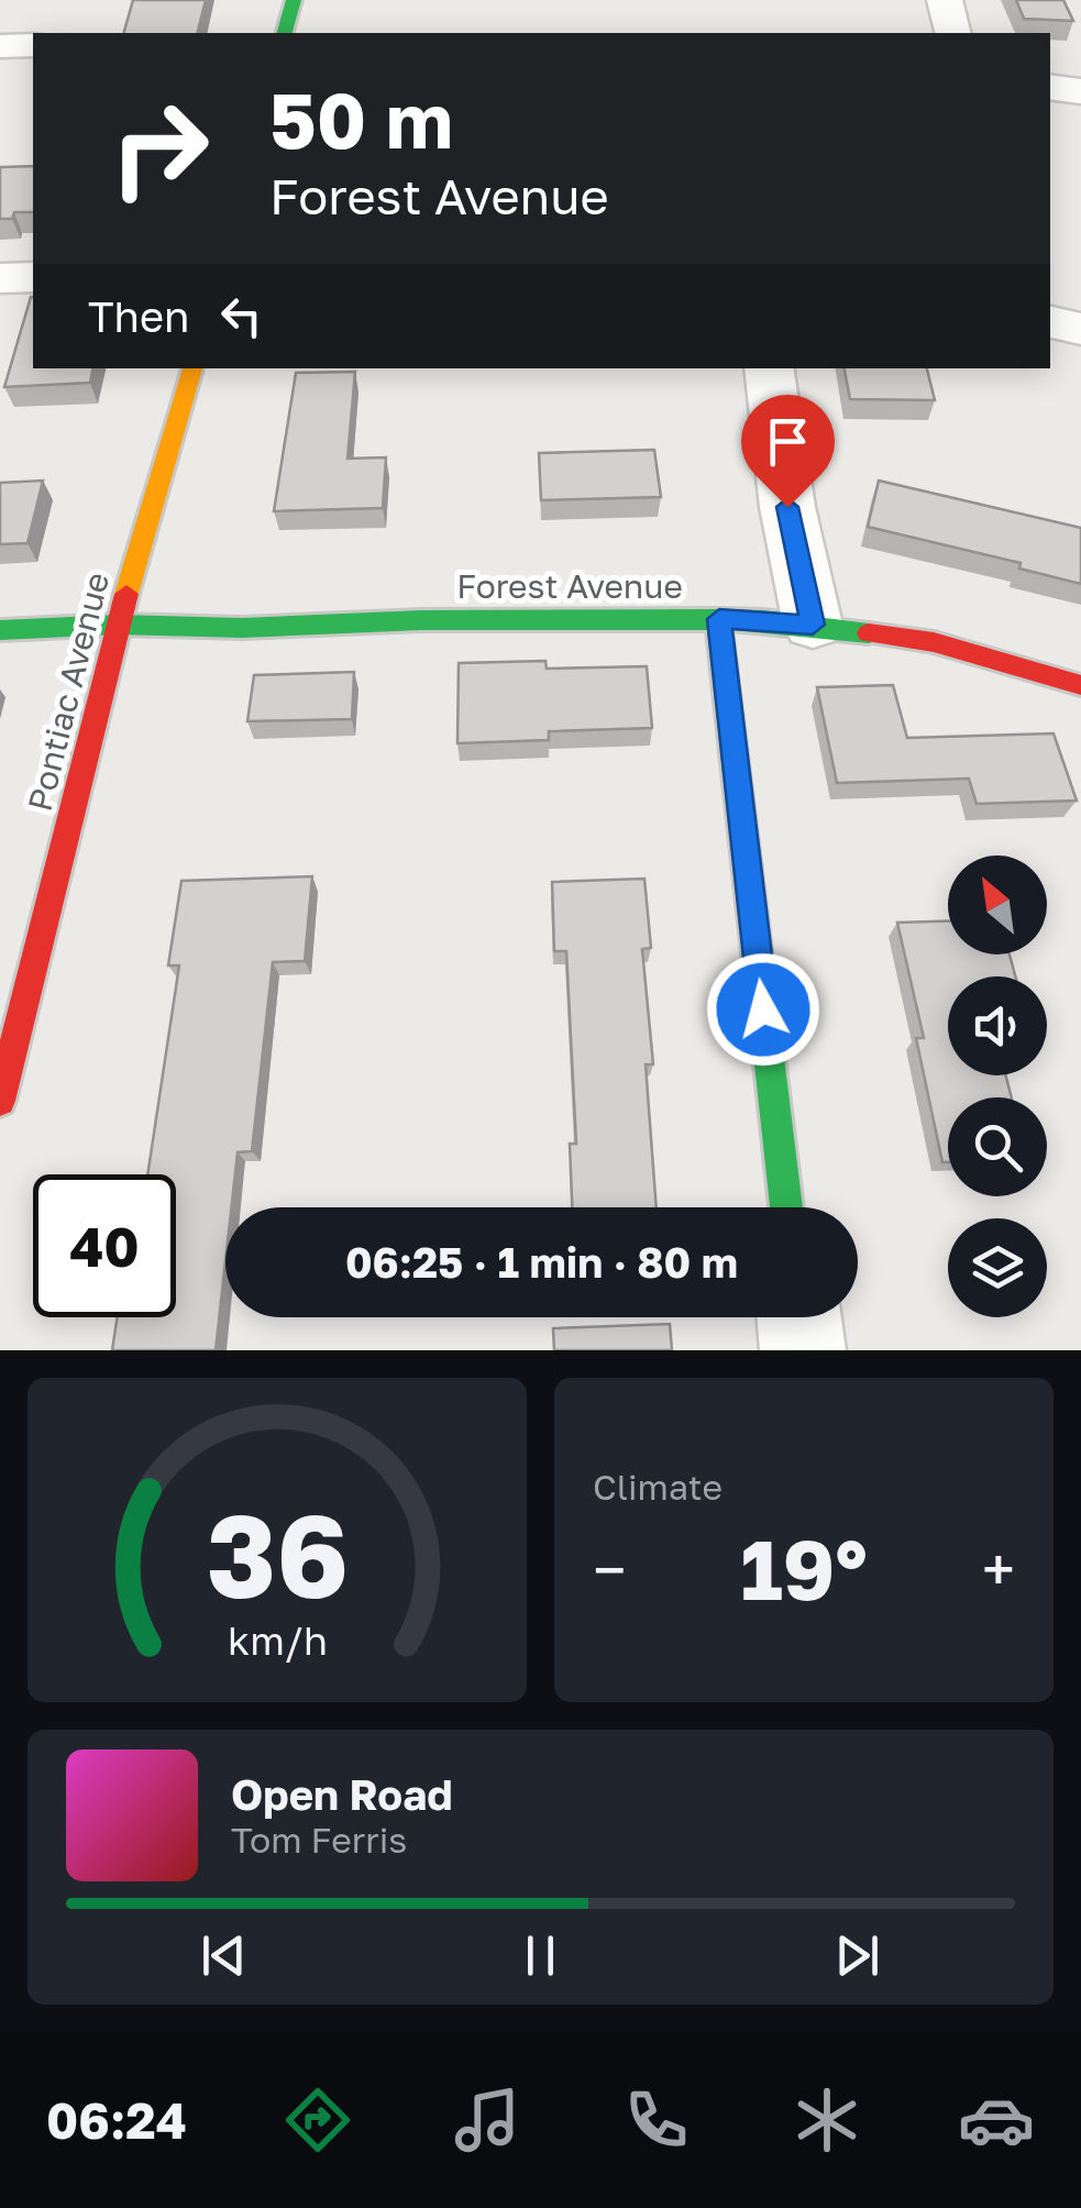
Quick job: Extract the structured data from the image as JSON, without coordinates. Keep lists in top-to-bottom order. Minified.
{"streets":{"street":["Forest Avenue","Pontiac Avenue"]},"crossings":[["Forest Avenue","Pontiac Avenue"]],"north":"top left","page":{"turn":["50 m","Forest Avenue"],"then":"Then","limit":"40","trip":"06:25 · 1 min · 80 m","tile":"Climate","heat":["−","19°","+"],"song":["Open Road","Tom Ferris"],"tabs":"06:24","gauge":["36","km/h"]}}
